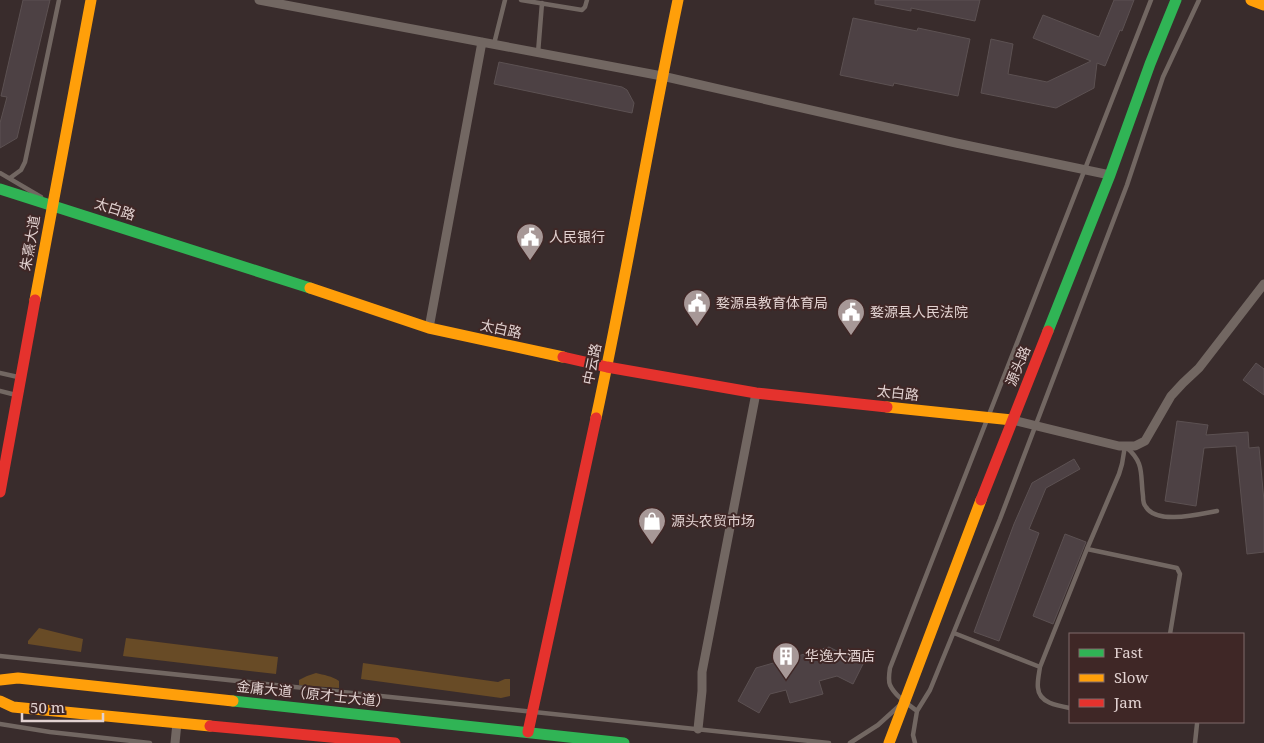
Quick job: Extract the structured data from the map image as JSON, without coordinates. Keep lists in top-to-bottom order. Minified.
{"streets":{"main road":["太白路","朱熹大道","中云路","源头路","金庸大道（原才士大道）"]},"crossings":[["太白路","朱熹大道"],["太白路","中云路"],["太白路","源头路"],["中云路","金庸大道（原才士大道）"]],"places":{"public building":["人民银行","婺源县教育体育局","婺源县人民法院"],"shop":["源头农贸市场"],"building":["华逸大酒店"]},"legend":["Fast","Slow","Jam"],"scale_bar":"50 m"}
